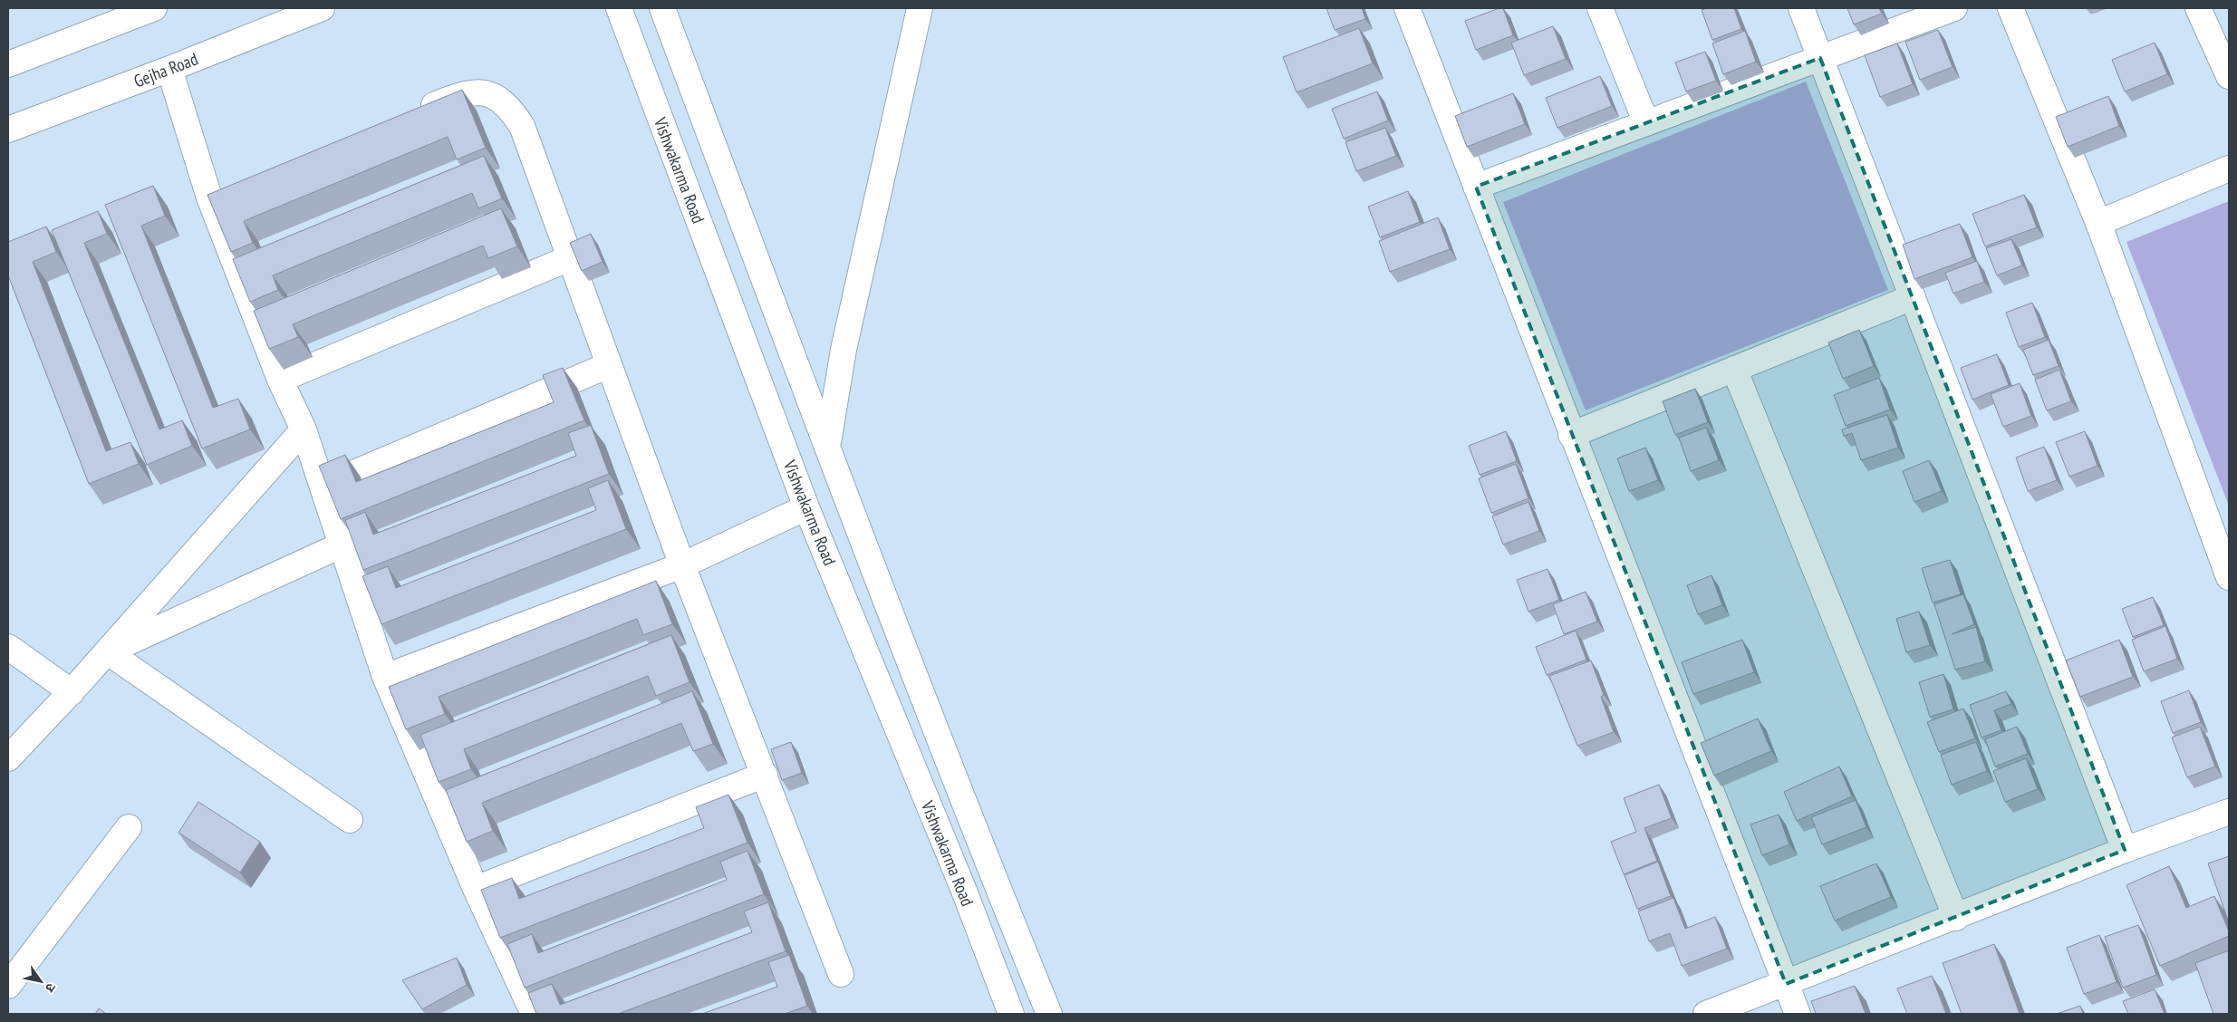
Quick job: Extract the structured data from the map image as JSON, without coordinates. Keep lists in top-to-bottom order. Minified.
{"streets":{"street":["Gejha Road","Vishwakarma Road"]},"north":"bottom right"}
